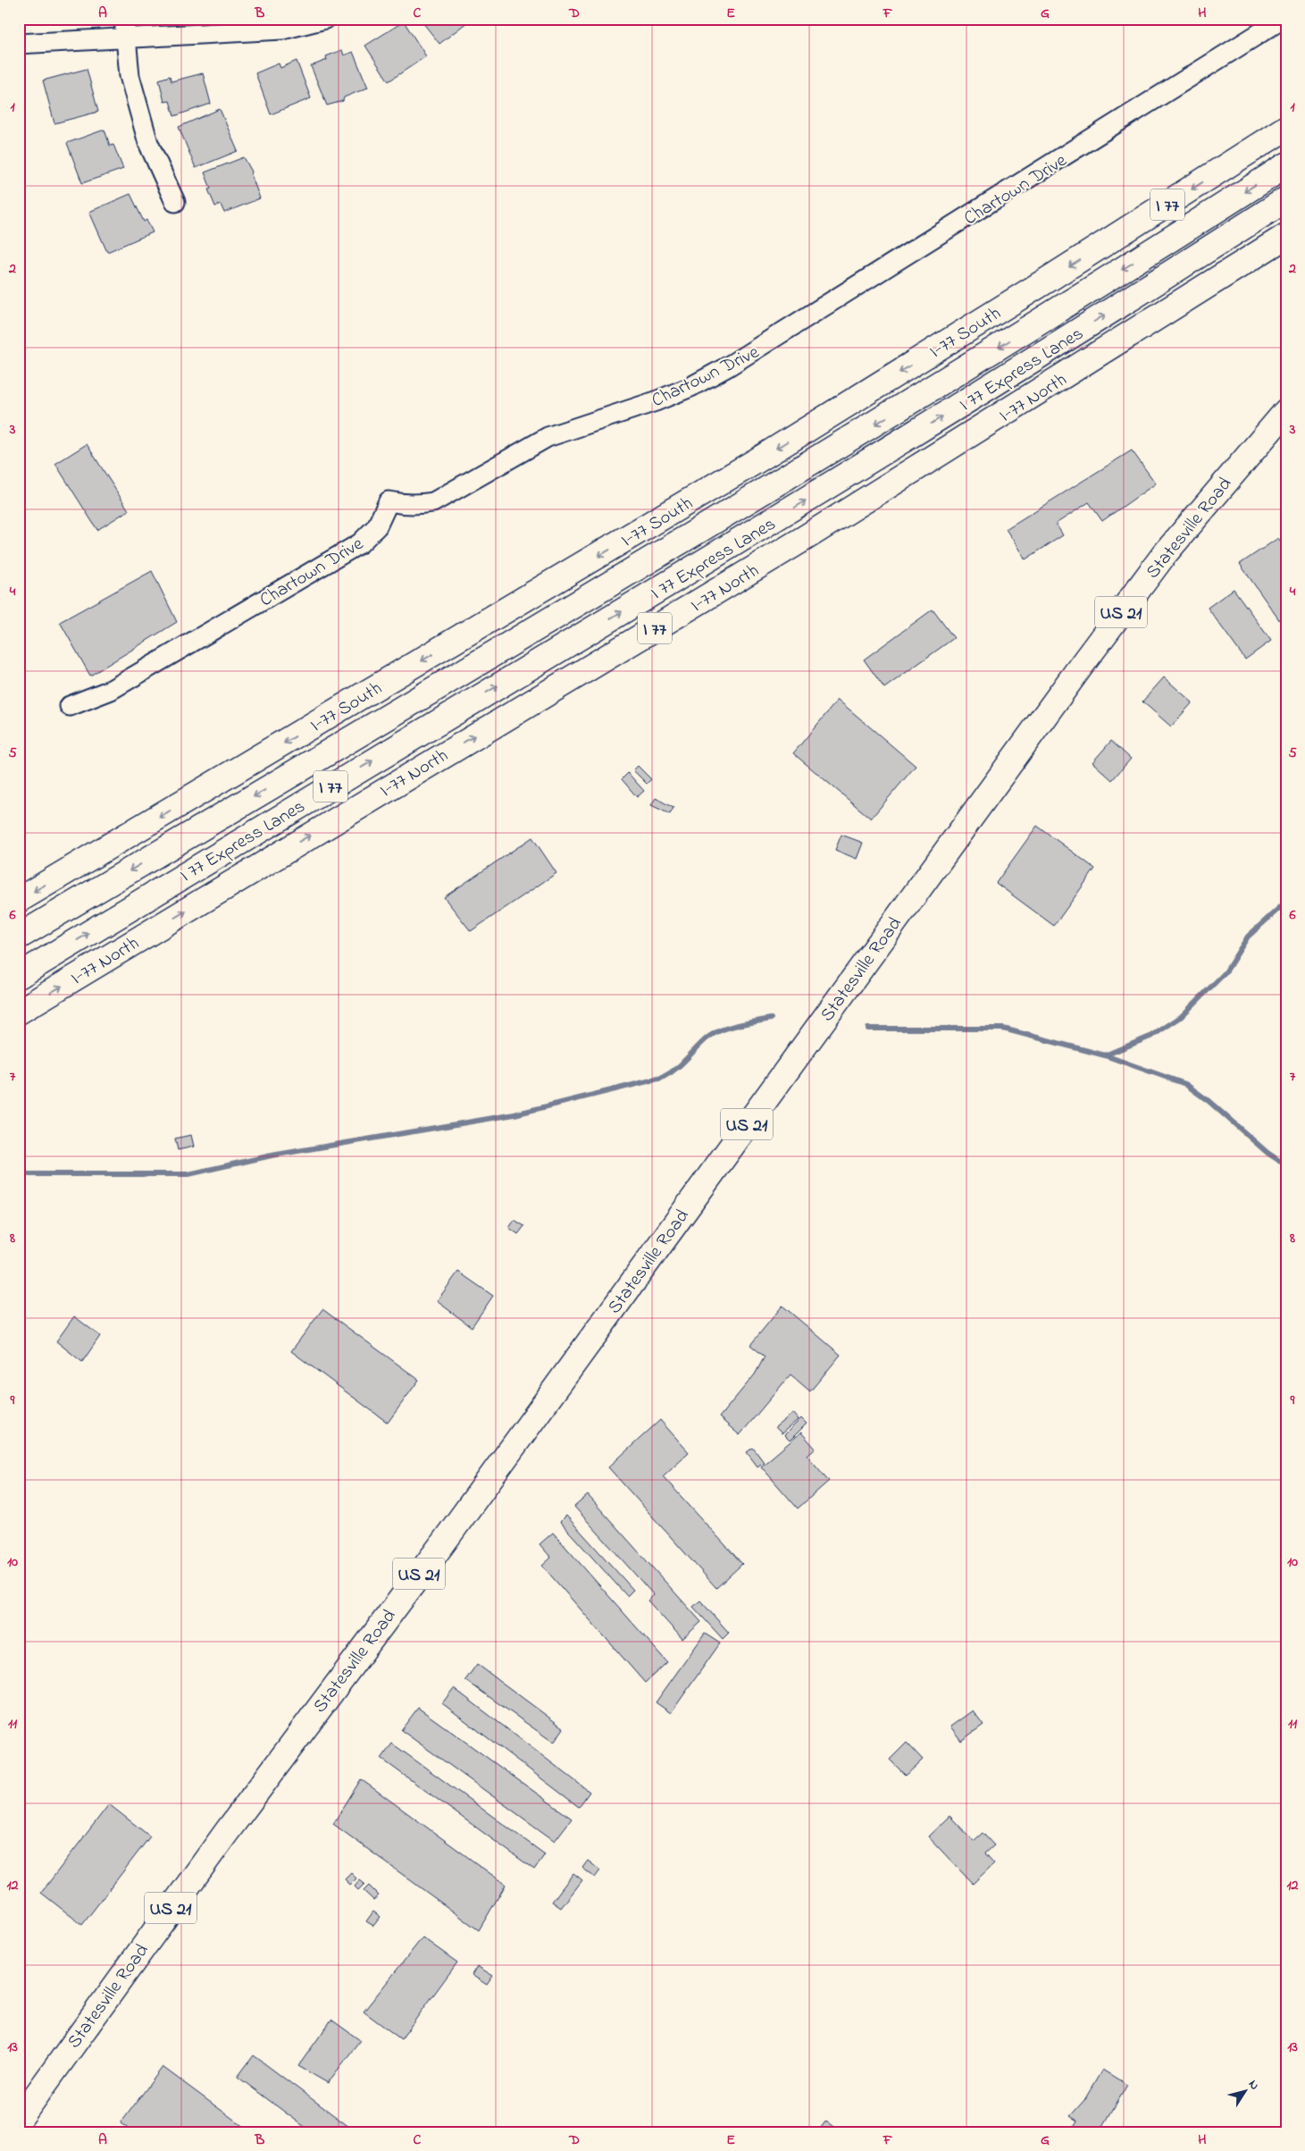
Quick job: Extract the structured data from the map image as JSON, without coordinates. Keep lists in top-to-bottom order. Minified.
{"streets":{"main road":["I 77","I-77 South","I 77 Express Lanes","I-77 North","Statesville Road","US 21"],"street":["Chartown Drive"]},"one_way":["I-77 South","I-77 North"],"north":"top right","grid":{"columns":["A","B","C","D","E","F","G","H"],"rows":["1","2","3","4","5","6","7","8","9","10","11","12","13"]}}
